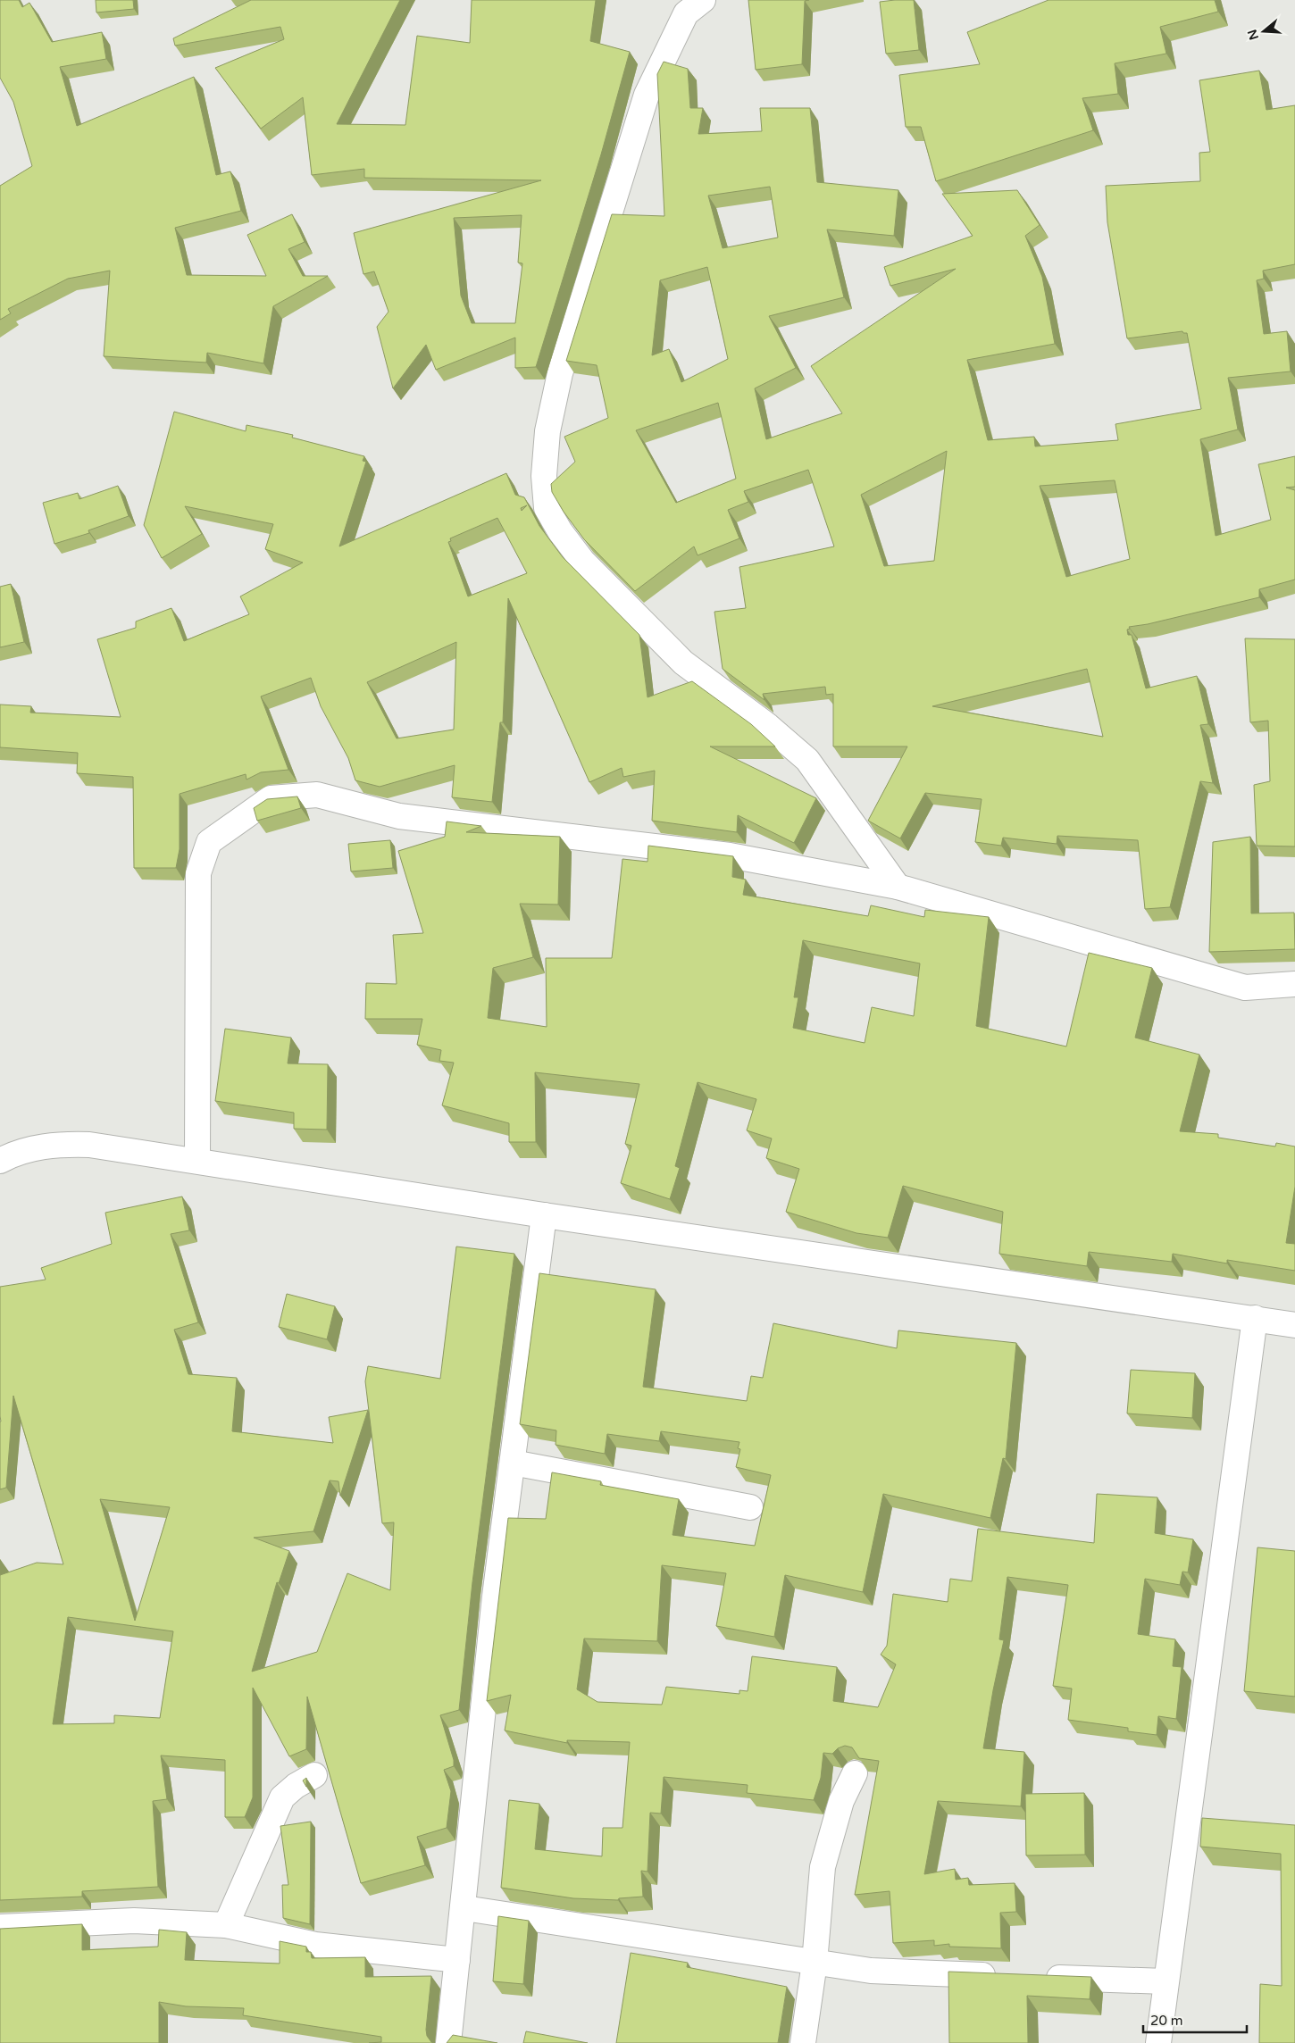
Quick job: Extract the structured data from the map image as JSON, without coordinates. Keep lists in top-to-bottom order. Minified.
{"scale_bar":"20 m","north":"left"}
